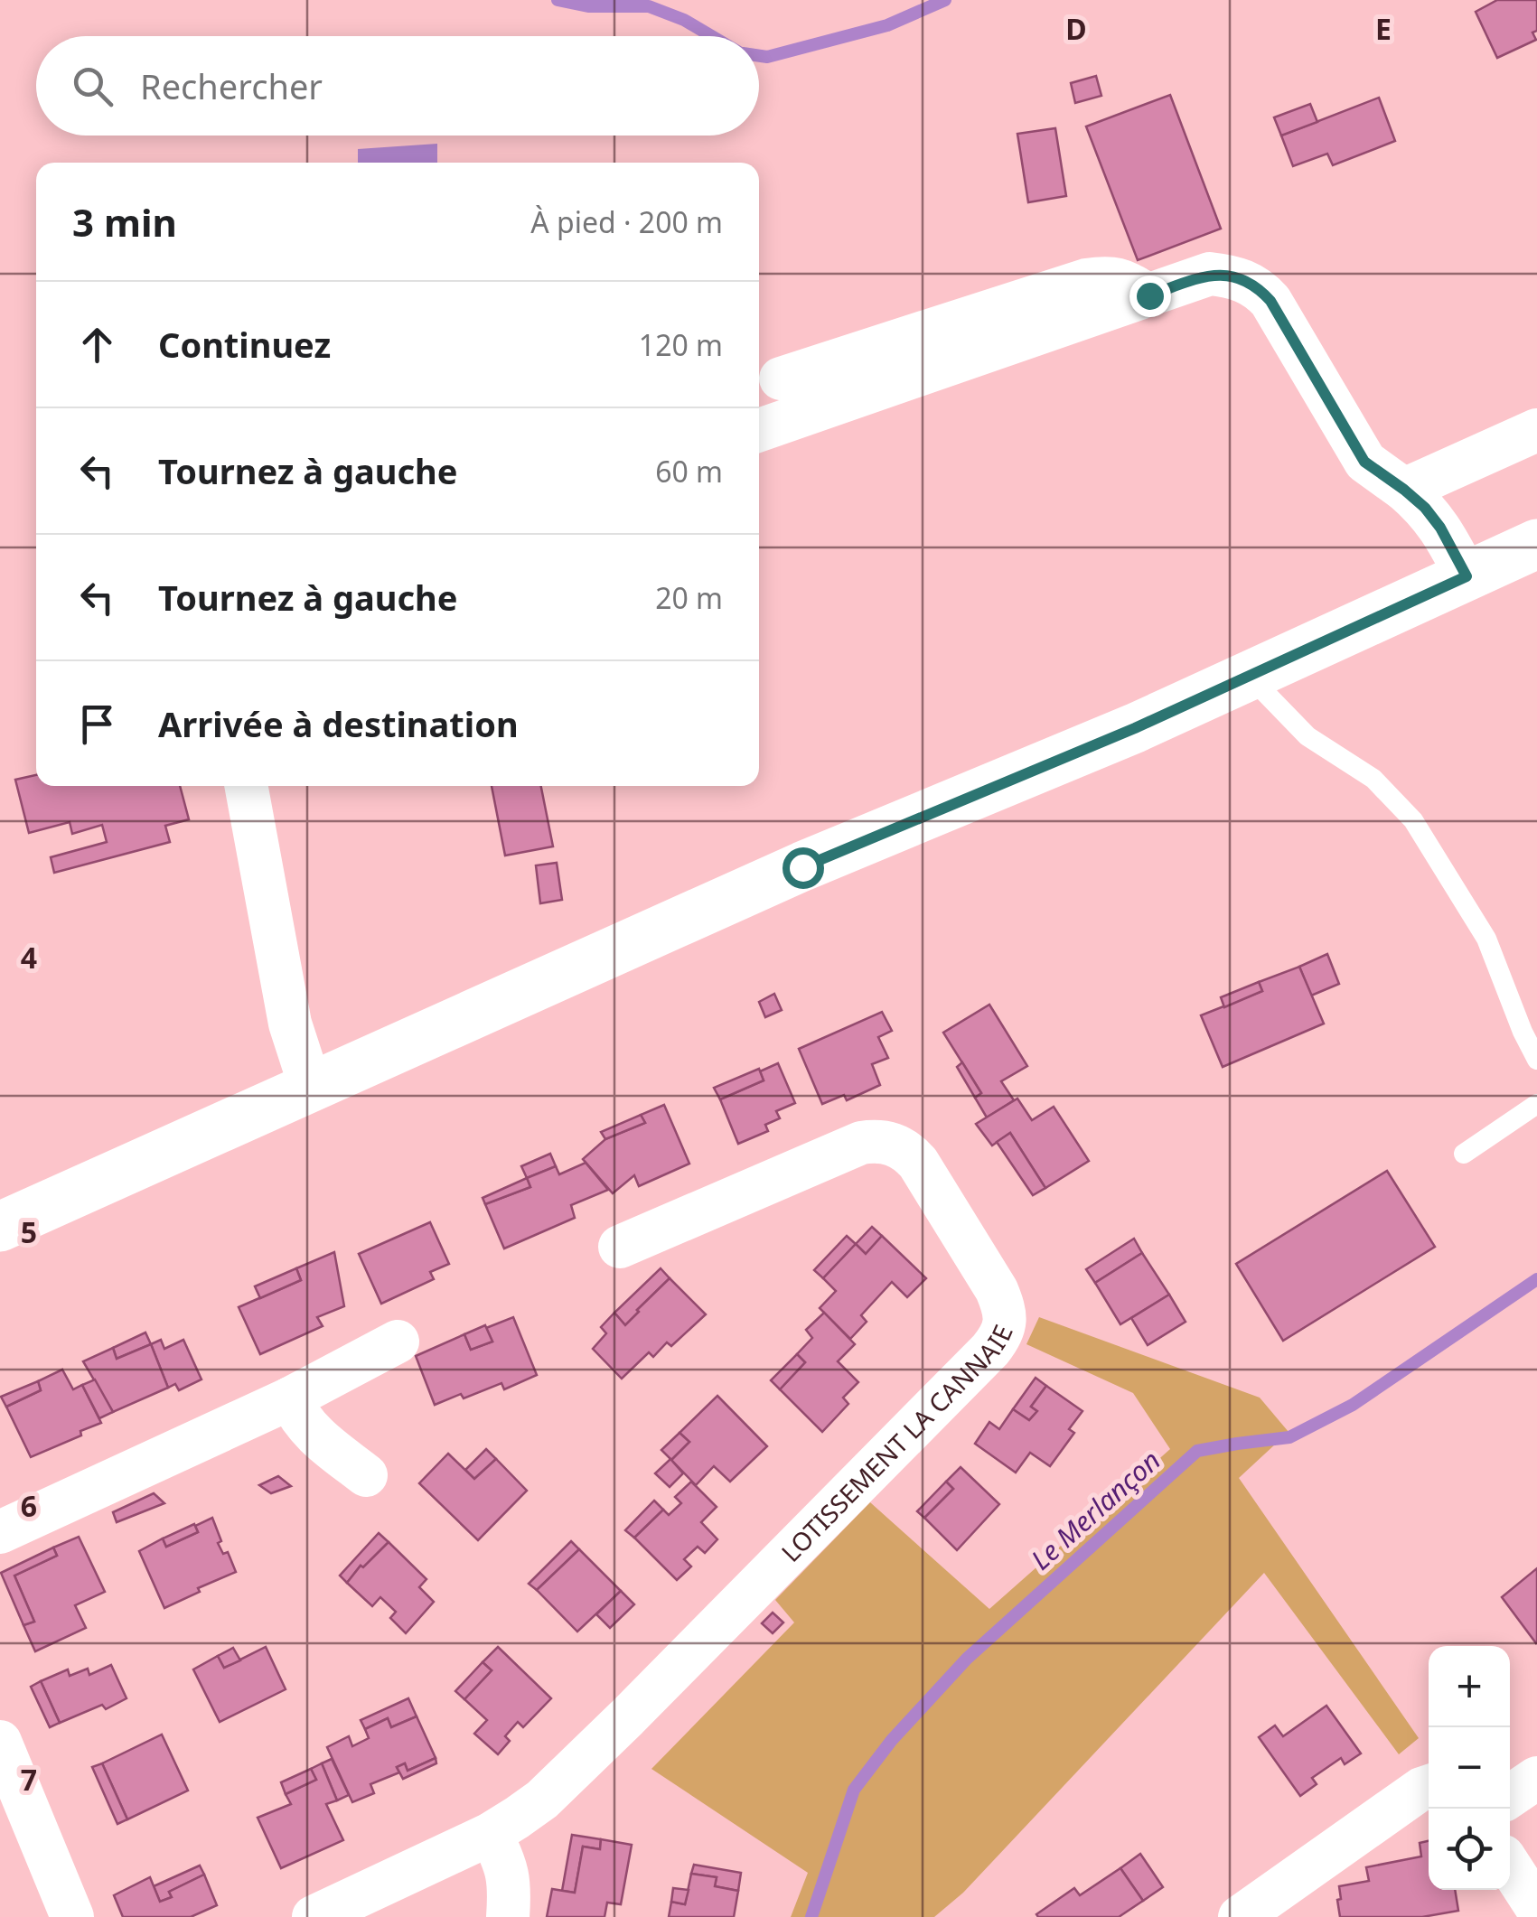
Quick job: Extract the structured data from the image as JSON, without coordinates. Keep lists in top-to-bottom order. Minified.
{"streets":{"street":["LOTISSEMENT LA CANNAIE"]},"water":["Le Merlançon"],"page":{"search":"Rechercher","heading":["3 min","À pied · 200 m"],"list":[["Continuez","120 m"],["Tournez à gauche","60 m"],["Tournez à gauche","20 m"],"Arrivée à destination"],"map_buttons":["+","−"]},"grid":{"columns":["D","E"],"rows":["4","5","6","7"]}}
